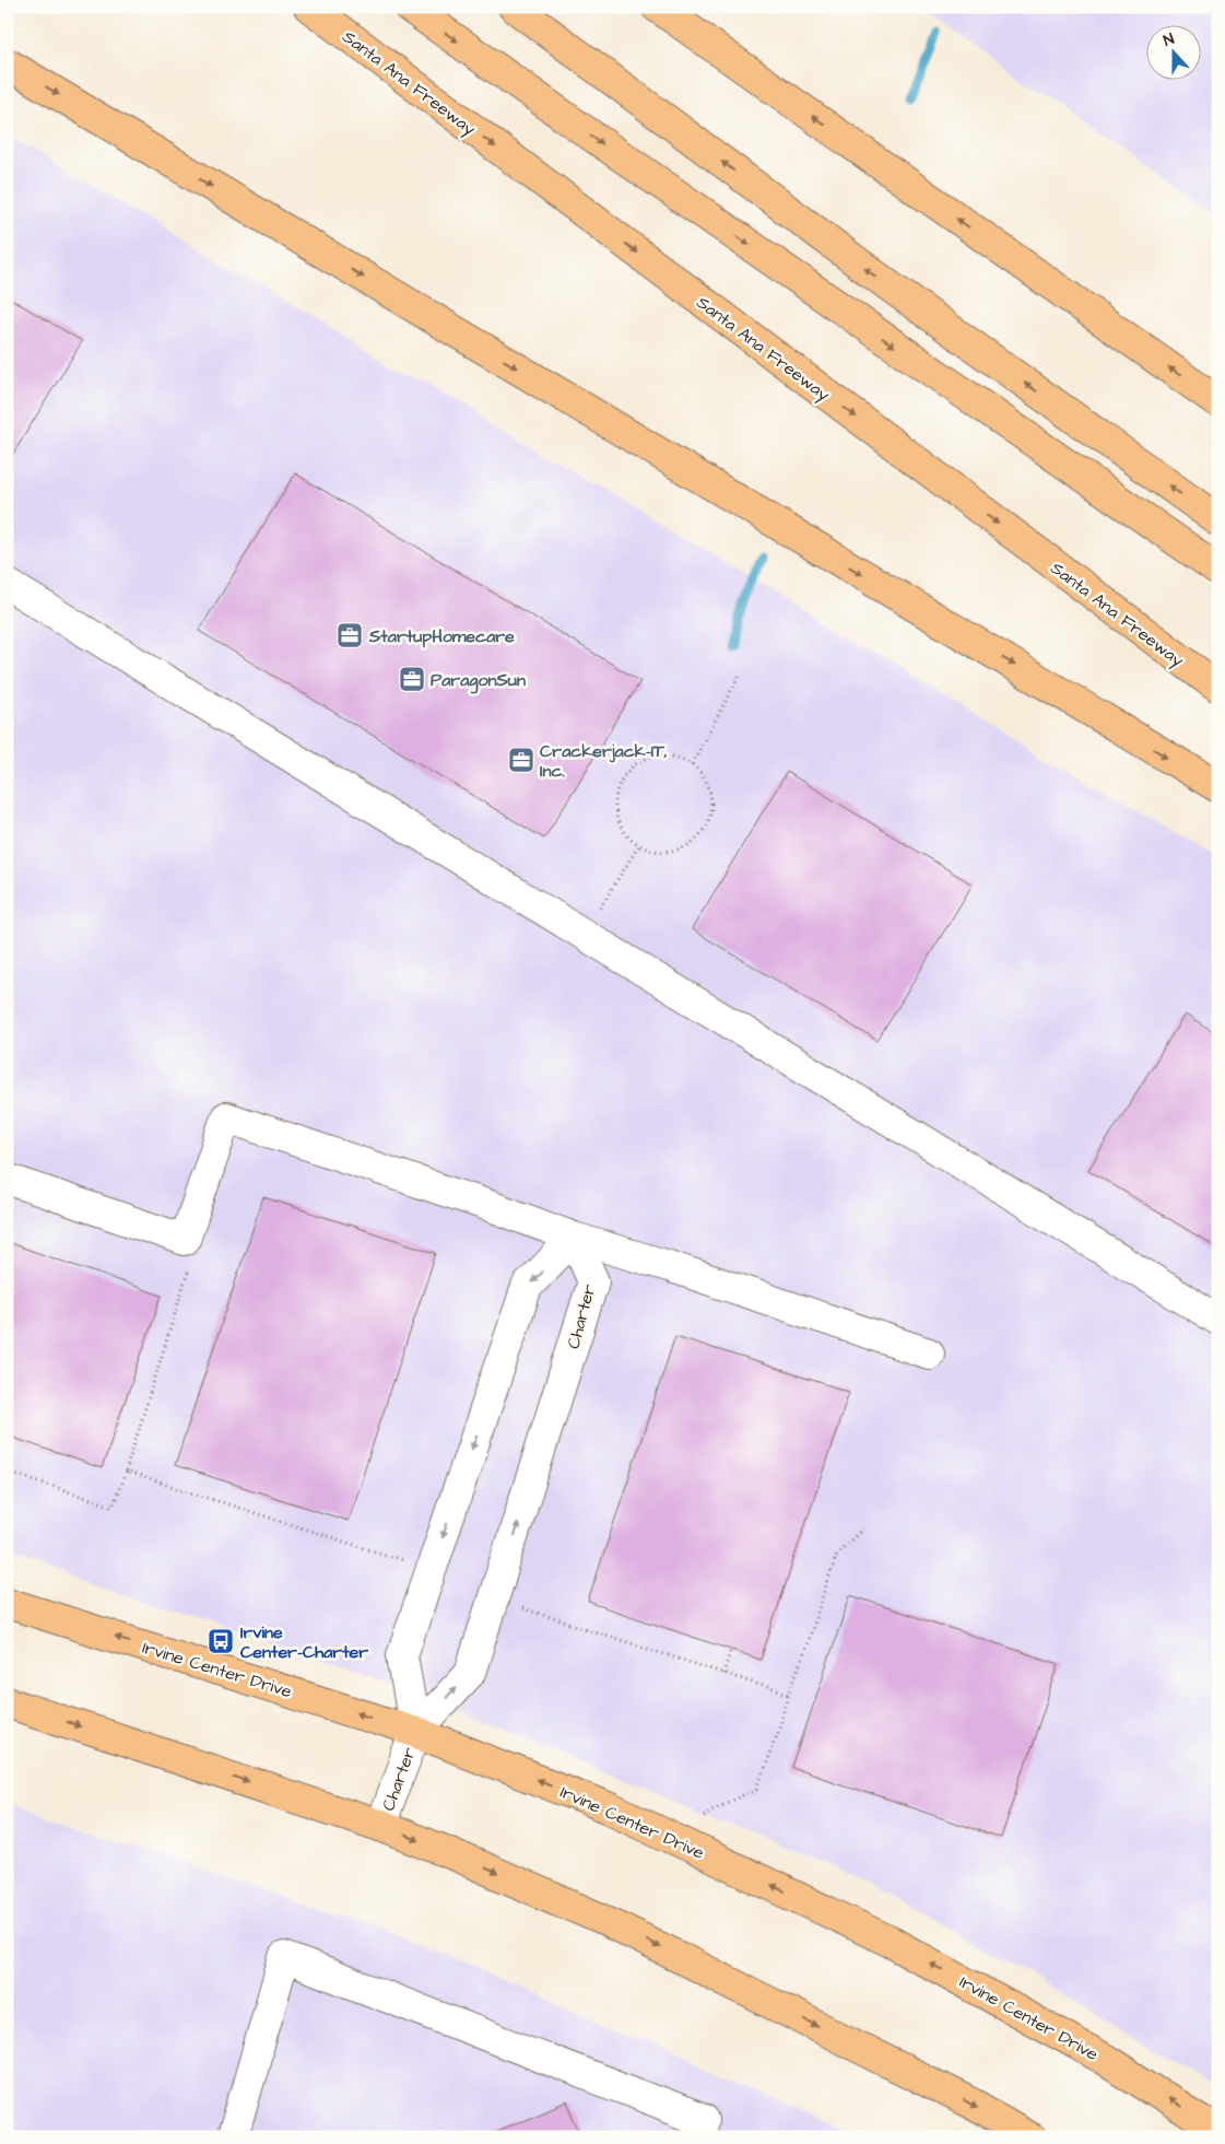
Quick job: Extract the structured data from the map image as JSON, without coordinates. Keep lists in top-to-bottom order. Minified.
{"streets":{"main road":["Santa Ana Freeway","Irvine Center Drive"],"street":["Charter"]},"crossings":[["Charter","Irvine Center Drive"]],"places":{"office":["StartupHomecare","ParagonSun","Crackerjack-IT, Inc."],"bus stop":["Irvine Center-Charter"]},"north":"top"}
